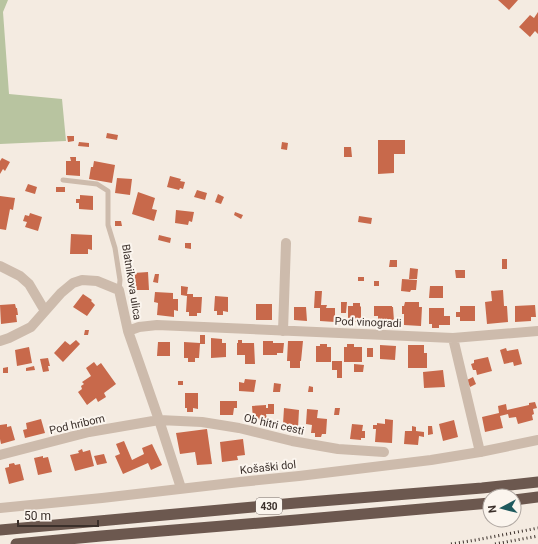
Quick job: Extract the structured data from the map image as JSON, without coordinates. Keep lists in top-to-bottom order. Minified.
{"streets":{"highway":["430"],"street":["Blatnikova ulica","Pod vinogradi","Pod hribom","Ob hitri cesti","Košaški dol"]},"crossings":[["Blatnikova ulica","Pod vinogradi"],["Blatnikova ulica","Pod hribom"],["Blatnikova ulica","Ob hitri cesti"],["Blatnikova ulica","Košaški dol"],["Pod hribom","Ob hitri cesti"]],"scale_bar":"50 m","north":"left"}
